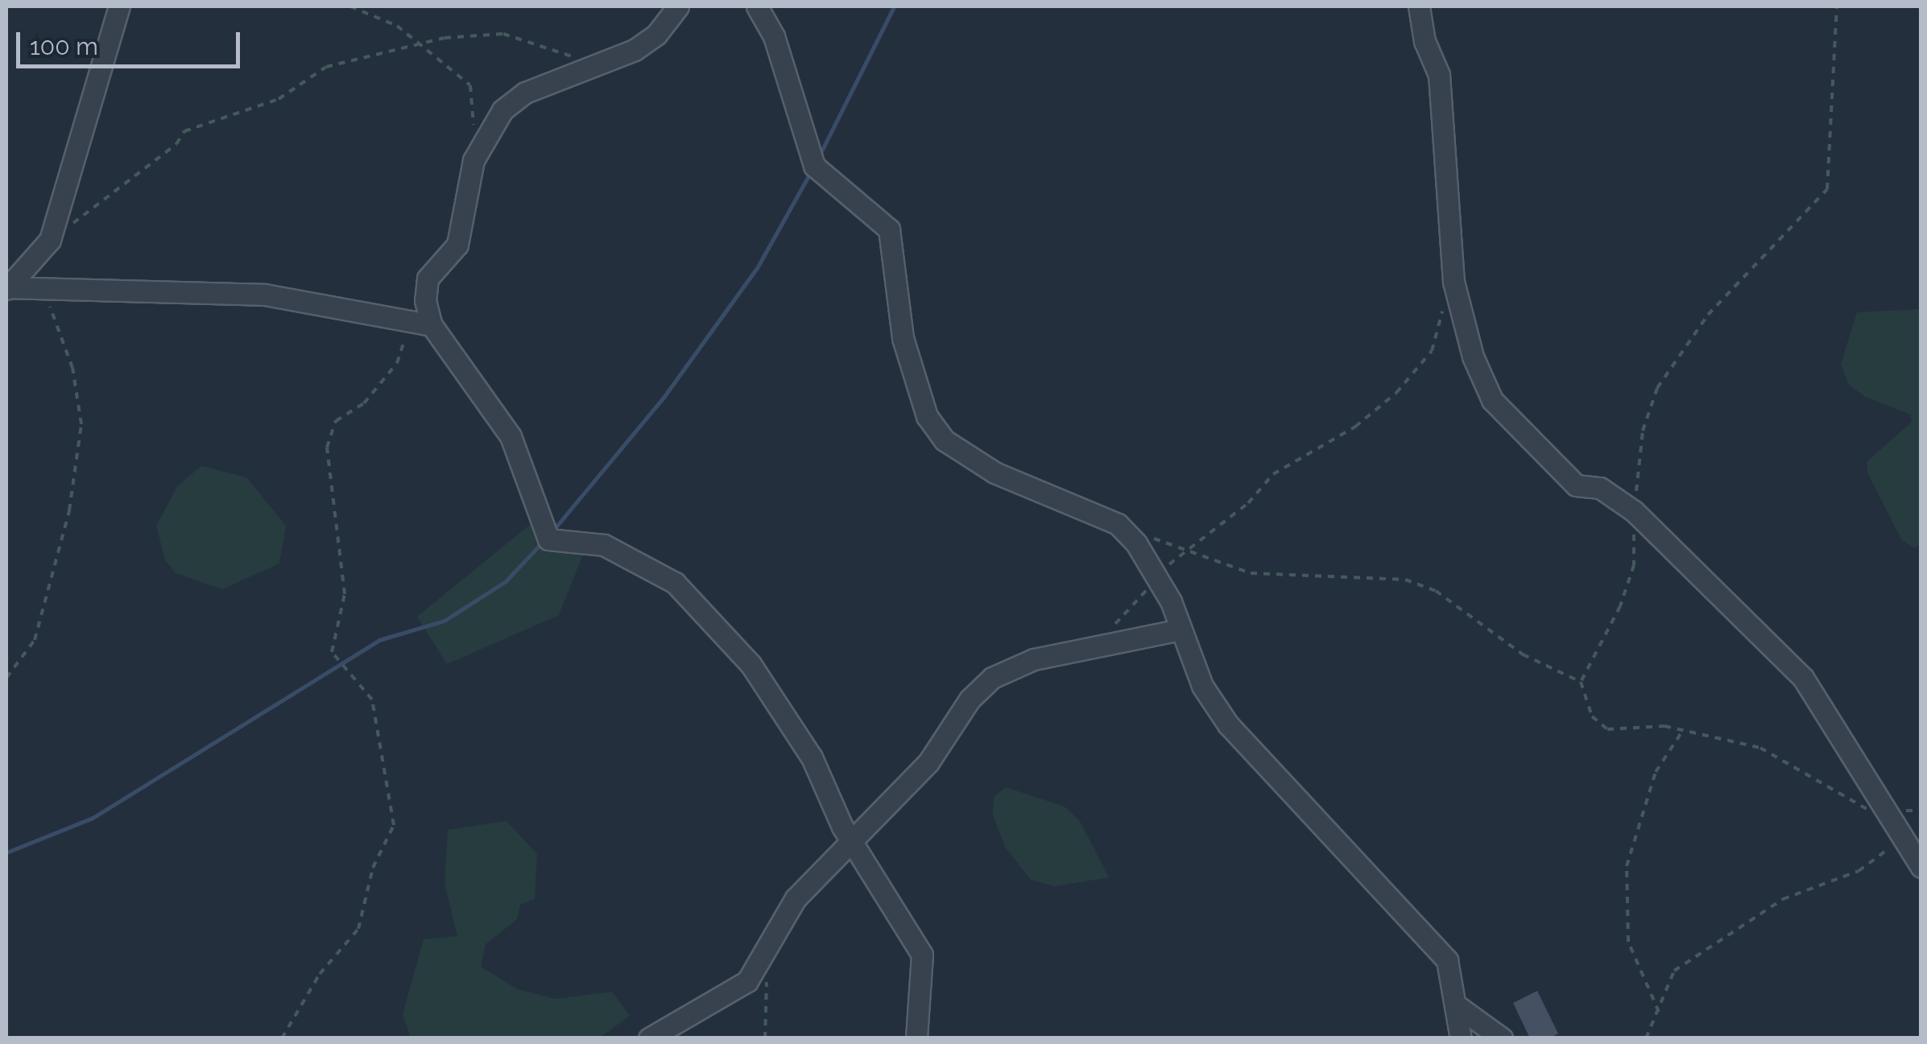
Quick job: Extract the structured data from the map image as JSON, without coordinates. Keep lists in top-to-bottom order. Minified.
{"scale_bar":"100 m"}
